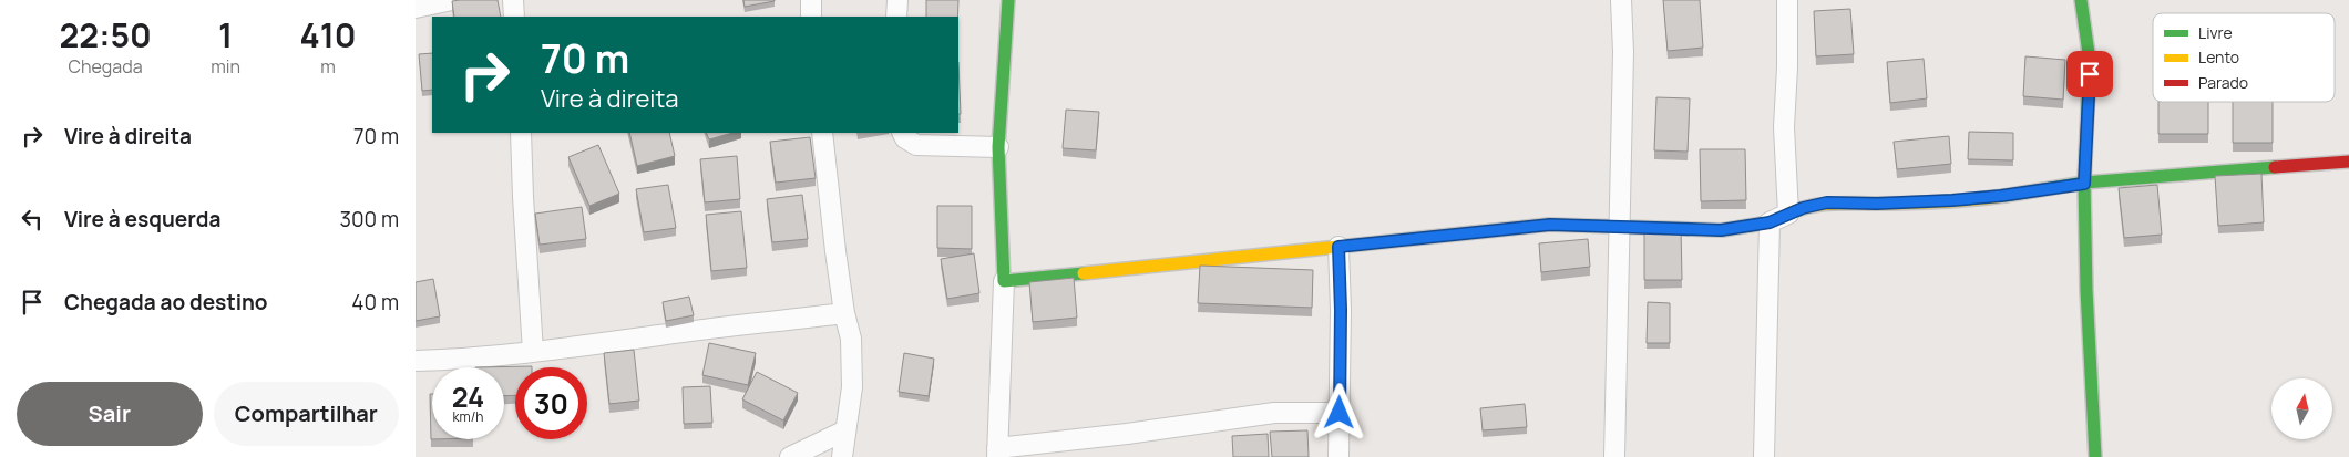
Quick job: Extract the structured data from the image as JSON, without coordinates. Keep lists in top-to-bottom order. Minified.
{"legend":["Livre","Lento","Parado"],"north":"top","page":{"eta":["22:50","Chegada","1","min","410","m"],"turn":["70 m","Vire à direita"],"list":[{"name":"Vire à direita","value":"70 m"},{"name":"Vire à esquerda","value":"300 m"},{"name":"Chegada ao destino","value":"40 m"}],"speed":"24 km/h","limit":"30","buttons":["Sair","Compartilhar"]}}
